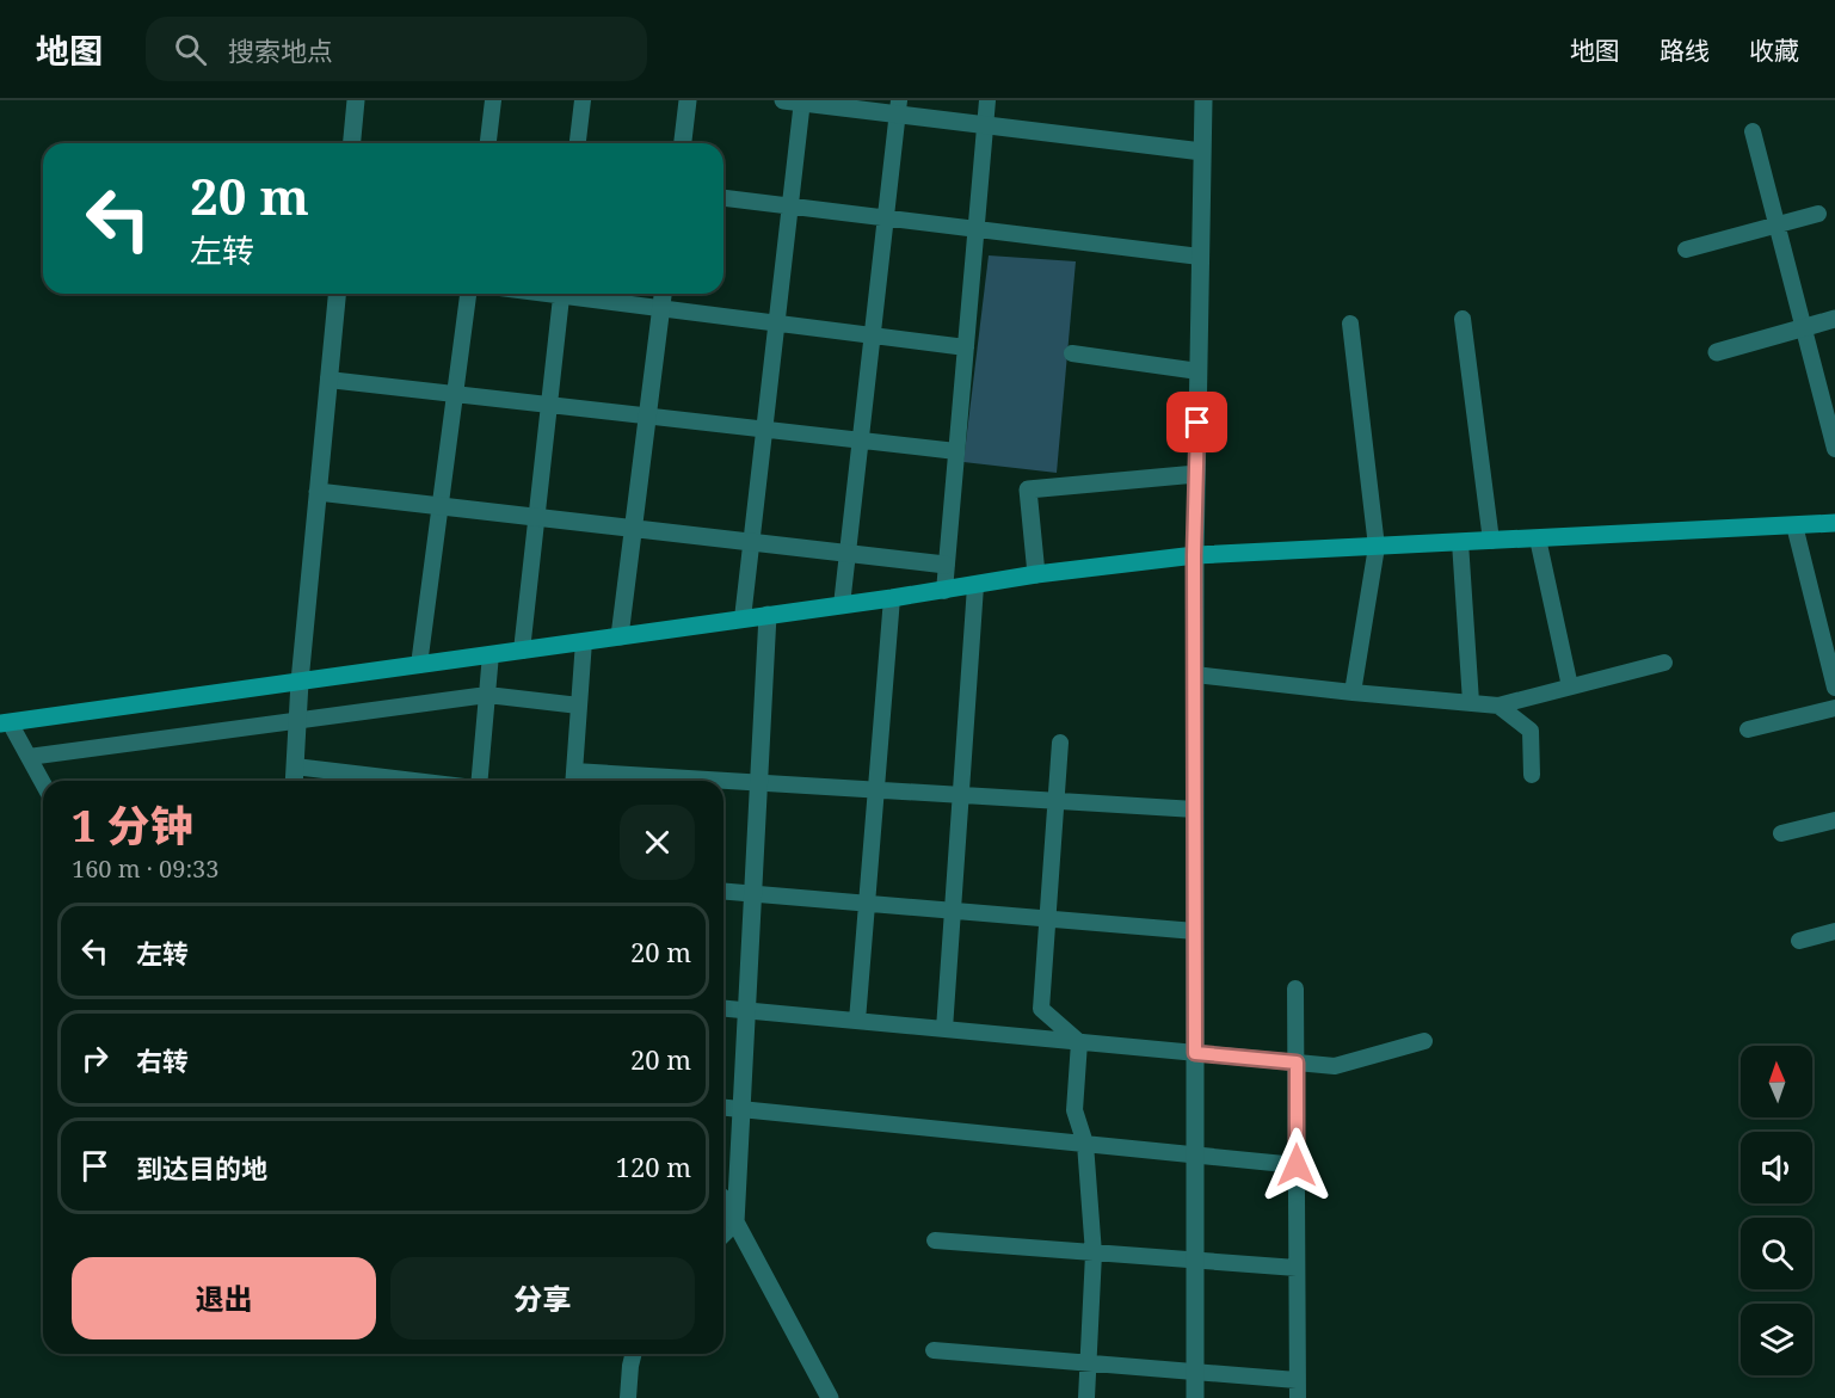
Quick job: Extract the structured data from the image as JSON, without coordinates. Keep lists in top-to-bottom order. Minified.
{"north":"top","page":{"header":"地图","search":"搜索地点","nav":["地图","路线","收藏"],"turn":["20 m","左转"],"heading":["1 分钟","160 m · 09:33"],"list":[{"name":"左转","value":"20 m"},{"name":"右转","value":"20 m"},{"name":"到达目的地","value":"120 m"}],"buttons":["退出","分享"]}}
